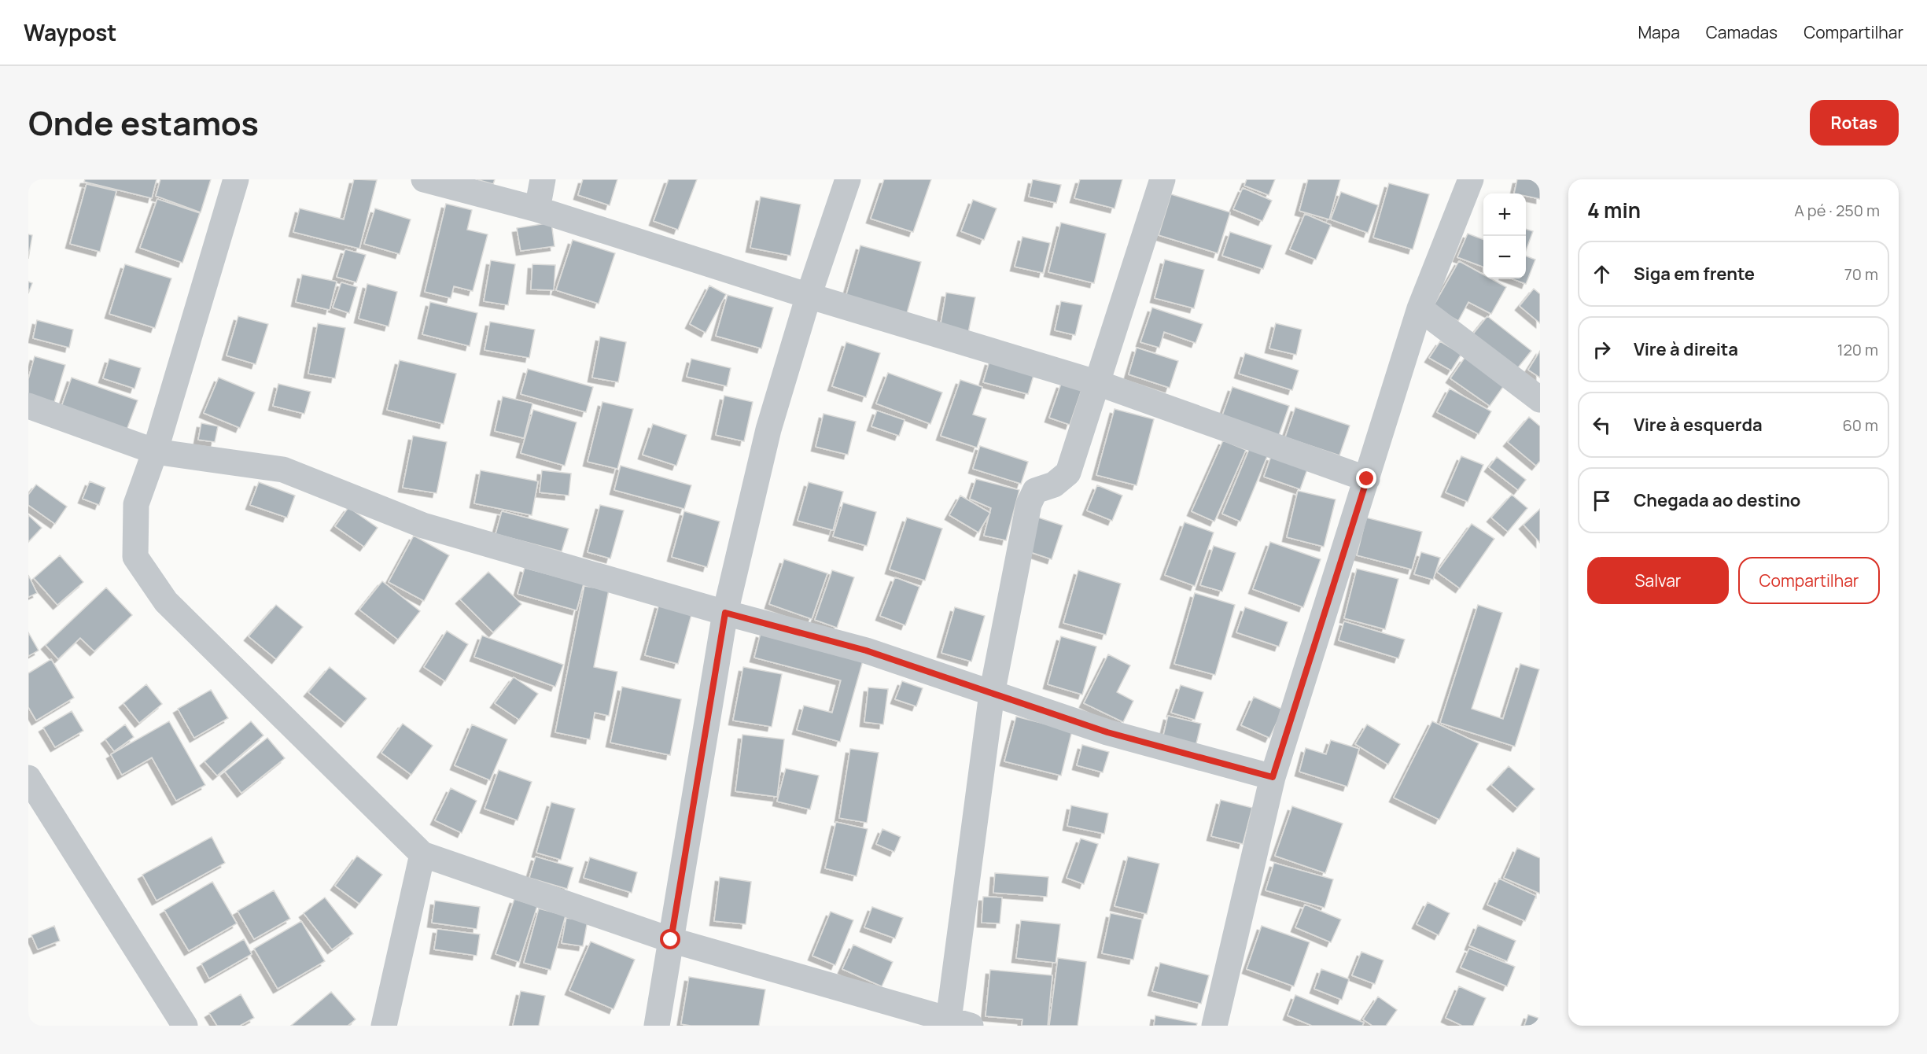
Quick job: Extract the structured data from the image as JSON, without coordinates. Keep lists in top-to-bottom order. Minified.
{"page":{"header":"Waypost","nav":["Mapa","Camadas","Compartilhar"],"title":"Onde estamos","buttons":["Rotas",["Salvar","Compartilhar"]],"heading":["4 min","A pé · 250 m"],"map_buttons":["+","−"],"list":[["Siga em frente","70 m"],["Vire à direita","120 m"],["Vire à esquerda","60 m"],"Chegada ao destino"]}}
